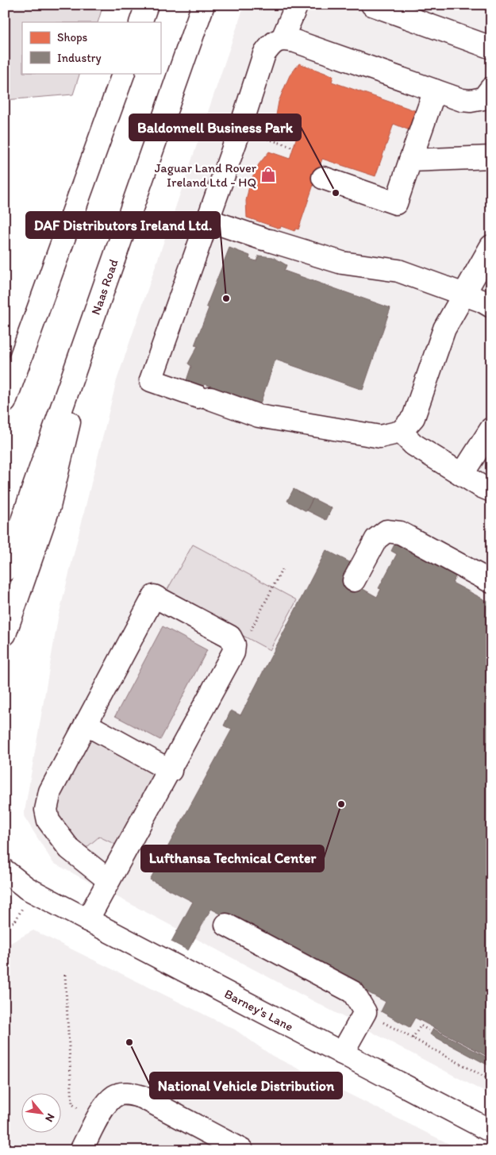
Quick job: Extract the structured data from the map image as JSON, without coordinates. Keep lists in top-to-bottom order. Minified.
{"streets":{"main road":["Naas Road","Barney's Lane"]},"places":{"shop":["Jaguar Land Rover Ireland Ltd - HQ"],"other":["Baldonnell Business Park","DAF Distributors Ireland Ltd.","Lufthansa Technical Center","National Vehicle Distribution"]},"legend":["Shops","Industry"],"north":"bottom right"}
